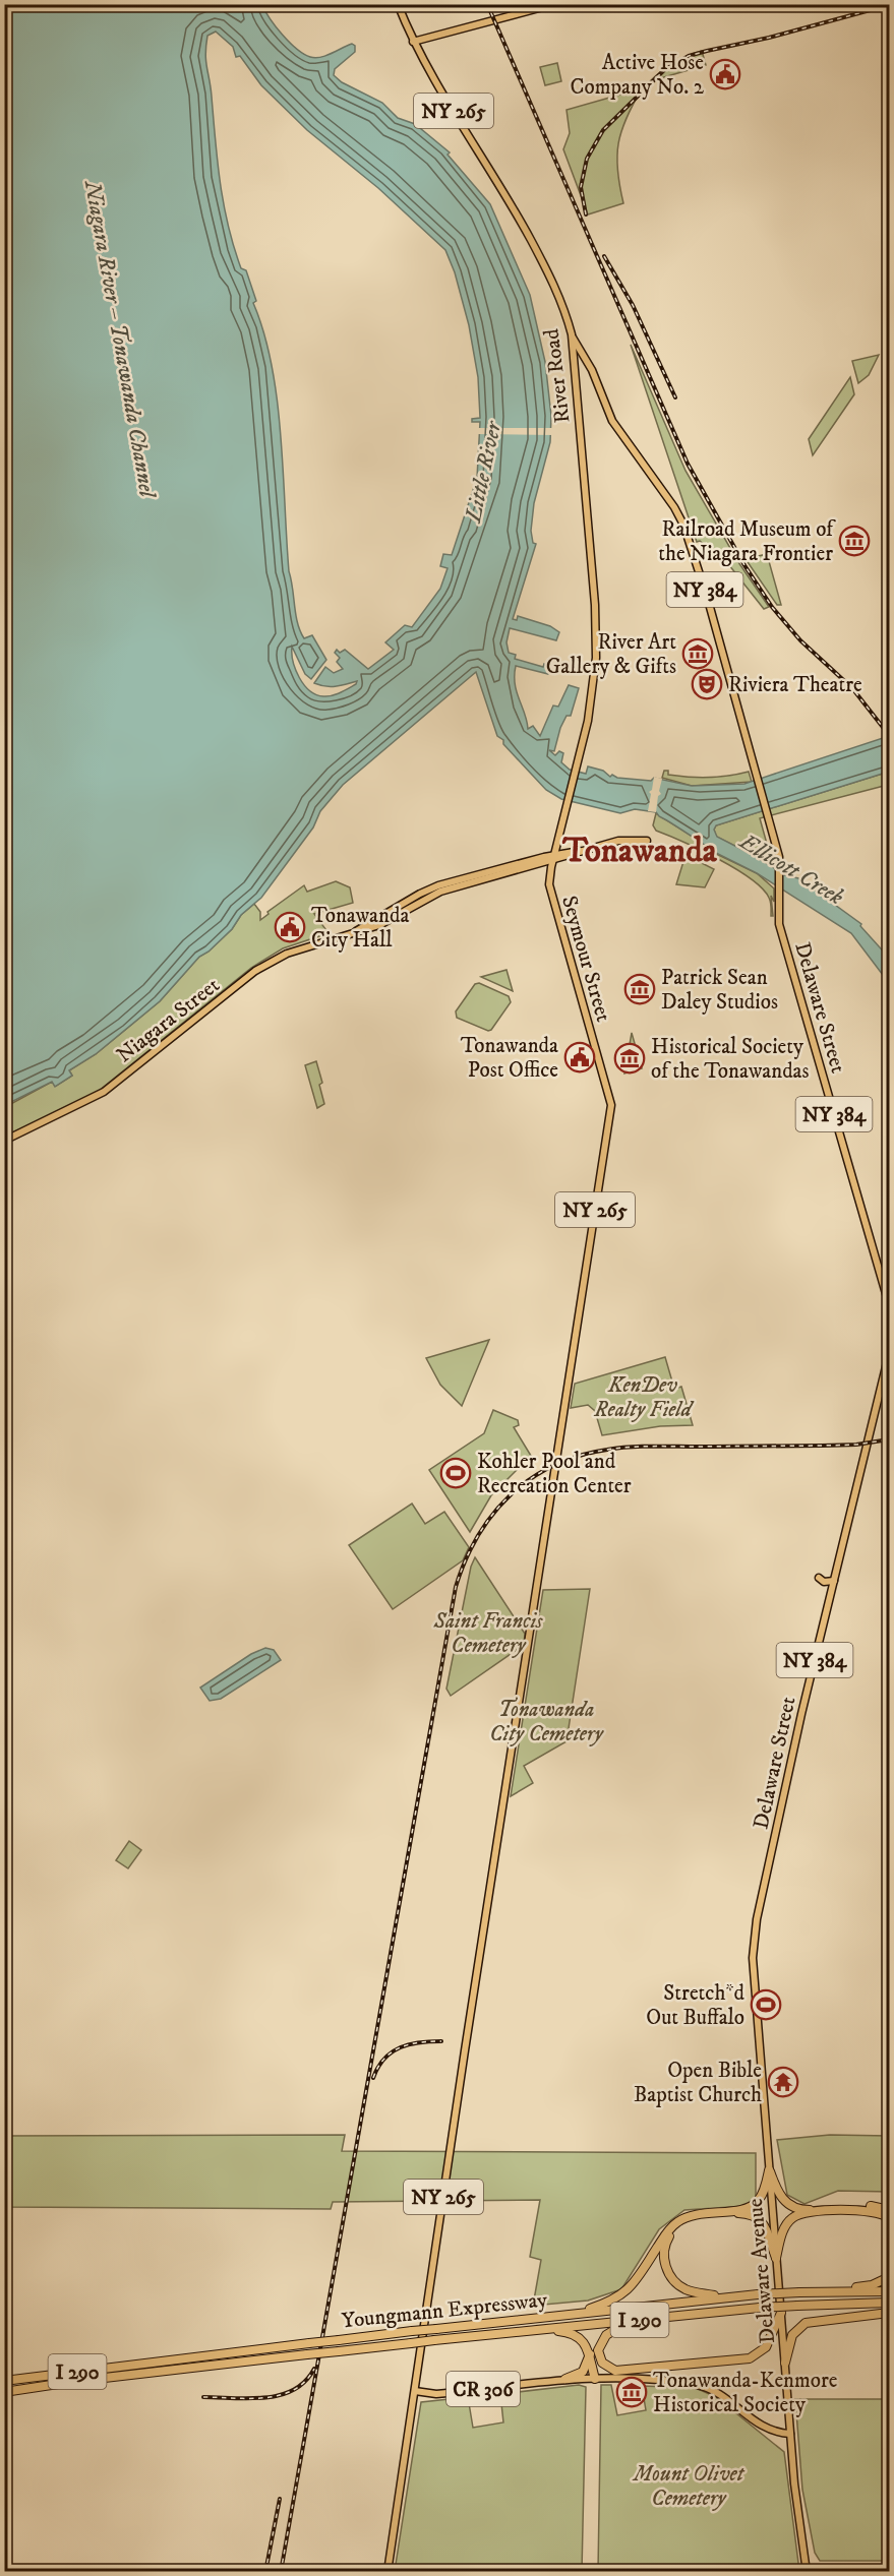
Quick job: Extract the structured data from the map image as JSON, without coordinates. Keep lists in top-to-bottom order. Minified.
{"streets":{"highway":["Youngmann Expressway","I 290"],"main road":["NY 265","River Road","NY 384","Seymour Street","Delaware Street","Niagara Street","Delaware Avenue","CR 306"]},"crossings":[["NY 265","Seymour Street"],["NY 265","CR 306"],["River Road","Seymour Street"],["River Road","Delaware Street"],["Seymour Street","Niagara Street"],["Seymour Street","CR 306"],["Delaware Street","Delaware Avenue"],["Delaware Avenue","CR 306"]],"districts":["Tonawanda"],"water":["Niagara River – Tonawanda Channel","Little River","Ellicott Creek"],"parks":["KenDev Realty Field","Saint Francis Cemetery","Tonawanda City Cemetery","Mount Olivet Cemetery"],"places":{"public building":["Active Hose Company No. 2","Tonawanda City Hall","Tonawanda Post Office"],"museum":["Railroad Museum of the Niagara Frontier","River Art Gallery & Gifts","Patrick Sean Daley Studios","Historical Society of the Tonawandas","Tonawanda-Kenmore Historical Society"],"theatre":["Riviera Theatre"],"sports":["Kohler Pool and Recreation Center","Stretch*d Out Buffalo"],"temple":["Open Bible Baptist Church"]}}
